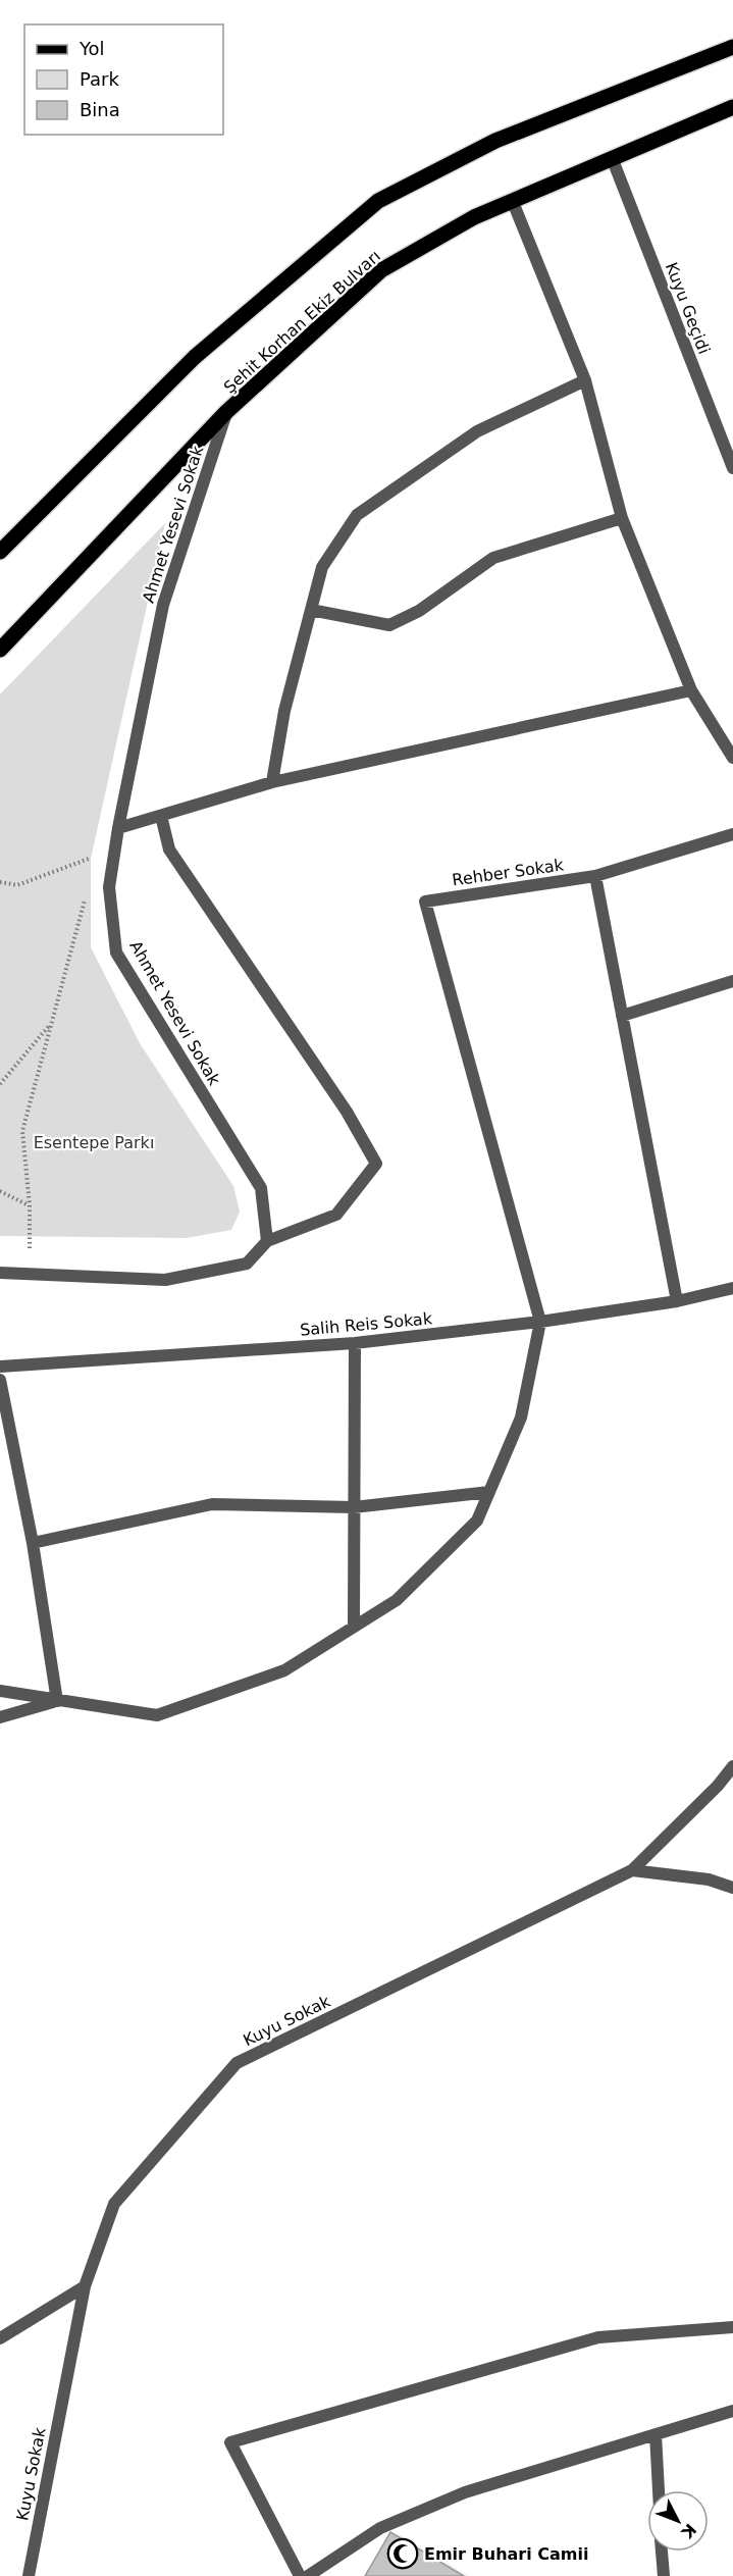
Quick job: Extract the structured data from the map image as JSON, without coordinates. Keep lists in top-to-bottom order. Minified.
{"streets":{"main road":["Şehit Korhan Ekiz Bulvarı"],"street":["Kuyu Geçidi","Ahmet Yesevi Sokak","Rehber Sokak","Salih Reis Sokak","Kuyu Sokak"]},"crossings":[["Kuyu Geçidi","Şehit Korhan Ekiz Bulvarı"],["Şehit Korhan Ekiz Bulvarı","Ahmet Yesevi Sokak"],["Rehber Sokak","Salih Reis Sokak"]],"parks":["Esentepe Parkı"],"places":{"mosque":["Emir Buhari Camii"]},"legend":["Yol","Park","Bina"],"north":"bottom right"}
